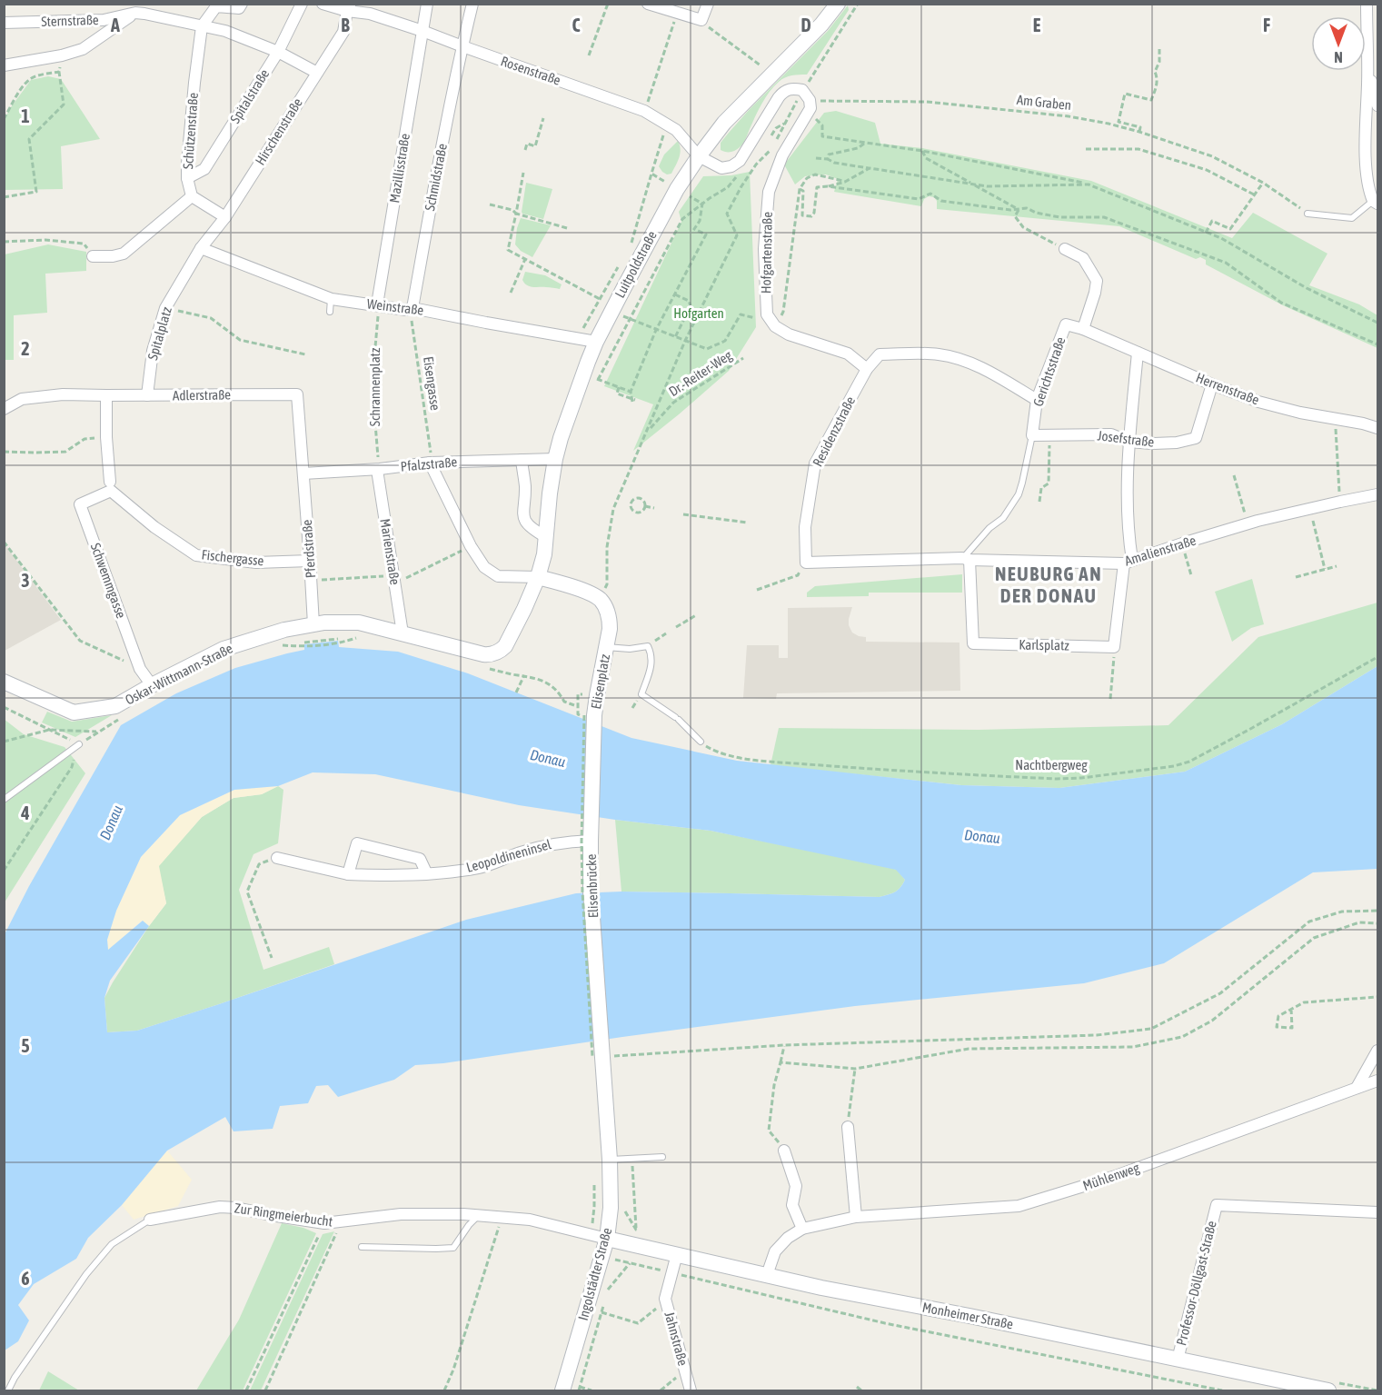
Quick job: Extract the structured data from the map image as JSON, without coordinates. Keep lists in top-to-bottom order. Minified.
{"streets":{"main road":["Luitpoldstraße","Oskar-Wittmann-Straße","Elisenplatz","Elisenbrücke","Ingolstädter Straße","Monheimer Straße"],"street":["Sternstraße","Rosenstraße","Spitalstraße","Schützenstraße","Hirschenstraße","Mazillisstraße","Schmidstraße","Hofgartenstraße","Weinstraße","Spitalplatz","Gerichtsstraße","Herrenstraße","Adlerstraße","Residenzstraße","Josefstraße","Pfalzstraße","Pferdstraße","Amalienstraße","Marienstraße","Fischergasse","Schwemmgasse","Karlsplatz","Leopoldineninsel","Mühlenweg","Zur Ringmeierbucht","Professor-Döllgast-Straße","Jahnstraße"],"path":["Am Graben","Dr.-Reiter-Weg","Eisengasse","Schrannenplatz","Nachtbergweg"]},"crossings":[["Rosenstraße","Hirschenstraße"],["Rosenstraße","Mazillisstraße"],["Rosenstraße","Schmidstraße"],["Rosenstraße","Luitpoldstraße"],["Spitalstraße","Schützenstraße"],["Am Graben","Hofgartenstraße"],["Hirschenstraße","Weinstraße"],["Hirschenstraße","Spitalplatz"],["Mazillisstraße","Weinstraße"],["Mazillisstraße","Schrannenplatz"],["Schmidstraße","Weinstraße"],["Schmidstraße","Eisengasse"],["Luitpoldstraße","Weinstraße"],["Luitpoldstraße","Pfalzstraße"],["Luitpoldstraße","Oskar-Wittmann-Straße"],["Luitpoldstraße","Elisenplatz"],["Weinstraße","Spitalplatz"],["Weinstraße","Eisengasse"],["Weinstraße","Schrannenplatz"],["Spitalplatz","Adlerstraße"],["Gerichtsstraße","Herrenstraße"],["Gerichtsstraße","Residenzstraße"],["Gerichtsstraße","Josefstraße"],["Eisengasse","Pfalzstraße"],["Schrannenplatz","Pfalzstraße"],["Schrannenplatz","Marienstraße"],["Herrenstraße","Josefstraße"],["Adlerstraße","Pfalzstraße"],["Adlerstraße","Pferdstraße"],["Residenzstraße","Amalienstraße"],["Pfalzstraße","Pferdstraße"],["Pfalzstraße","Marienstraße"],["Pferdstraße","Fischergasse"],["Pferdstraße","Oskar-Wittmann-Straße"],["Amalienstraße","Karlsplatz"],["Marienstraße","Oskar-Wittmann-Straße"],["Fischergasse","Schwemmgasse"],["Schwemmgasse","Oskar-Wittmann-Straße"],["Oskar-Wittmann-Straße","Elisenplatz"],["Elisenplatz","Elisenbrücke"],["Leopoldineninsel","Elisenbrücke"],["Elisenbrücke","Ingolstädter Straße"],["Mühlenweg","Monheimer Straße"],["Zur Ringmeierbucht","Ingolstädter Straße"],["Zur Ringmeierbucht","Monheimer Straße"],["Ingolstädter Straße","Monheimer Straße"],["Professor-Döllgast-Straße","Monheimer Straße"],["Monheimer Straße","Jahnstraße"]],"districts":["NEUBURG AN DER DONAU"],"water":["Donau"],"parks":["Hofgarten"],"north":"bottom","grid":{"columns":["A","B","C","D","E","F"],"rows":["1","2","3","4","5","6"]}}
